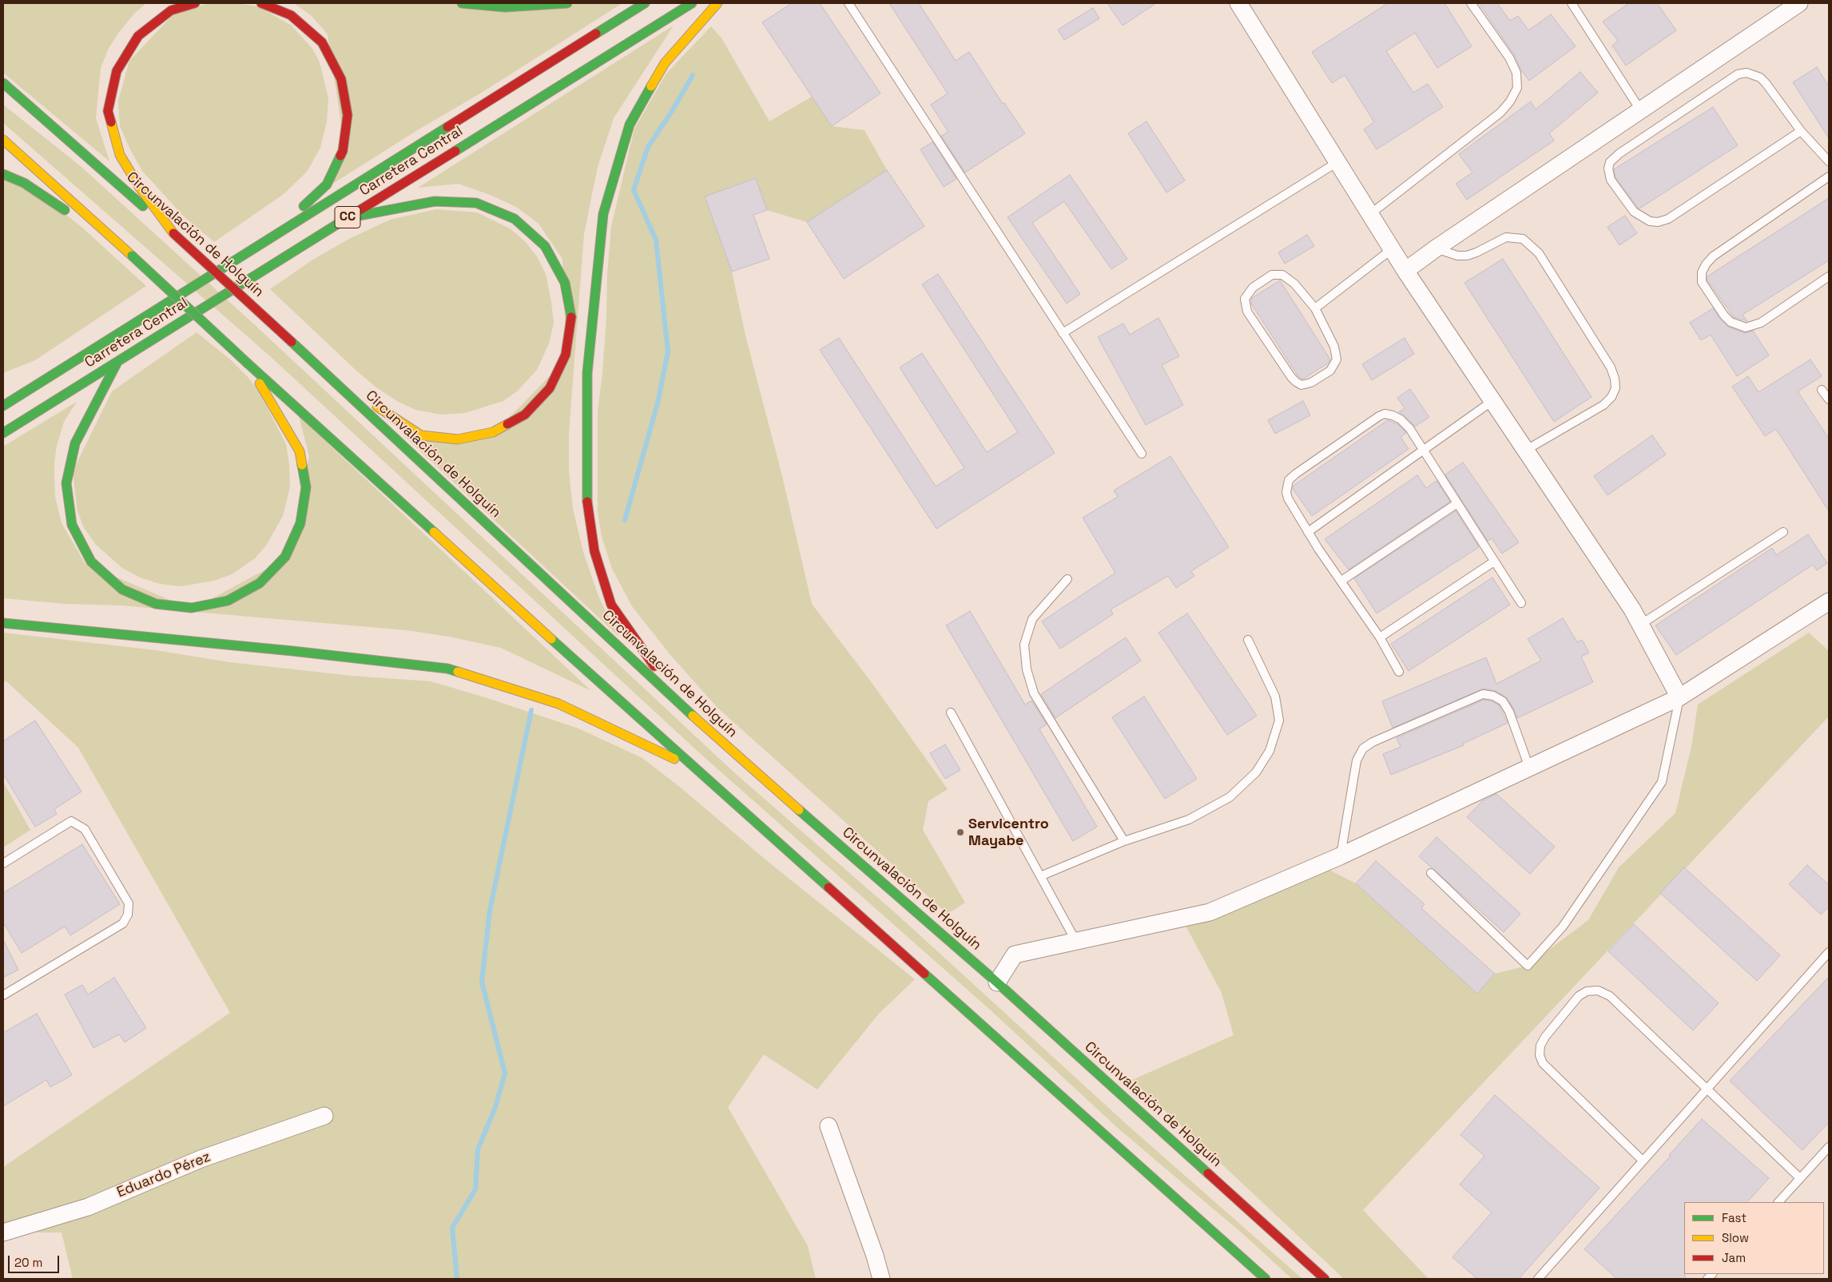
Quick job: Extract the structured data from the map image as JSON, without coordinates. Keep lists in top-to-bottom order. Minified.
{"streets":{"highway":["Carretera Central","CC","Circunvalación de Holguín"],"street":["Eduardo Pérez"]},"places":["Servicentro Mayabe"],"legend":["Fast","Slow","Jam"],"scale_bar":"20 m"}
